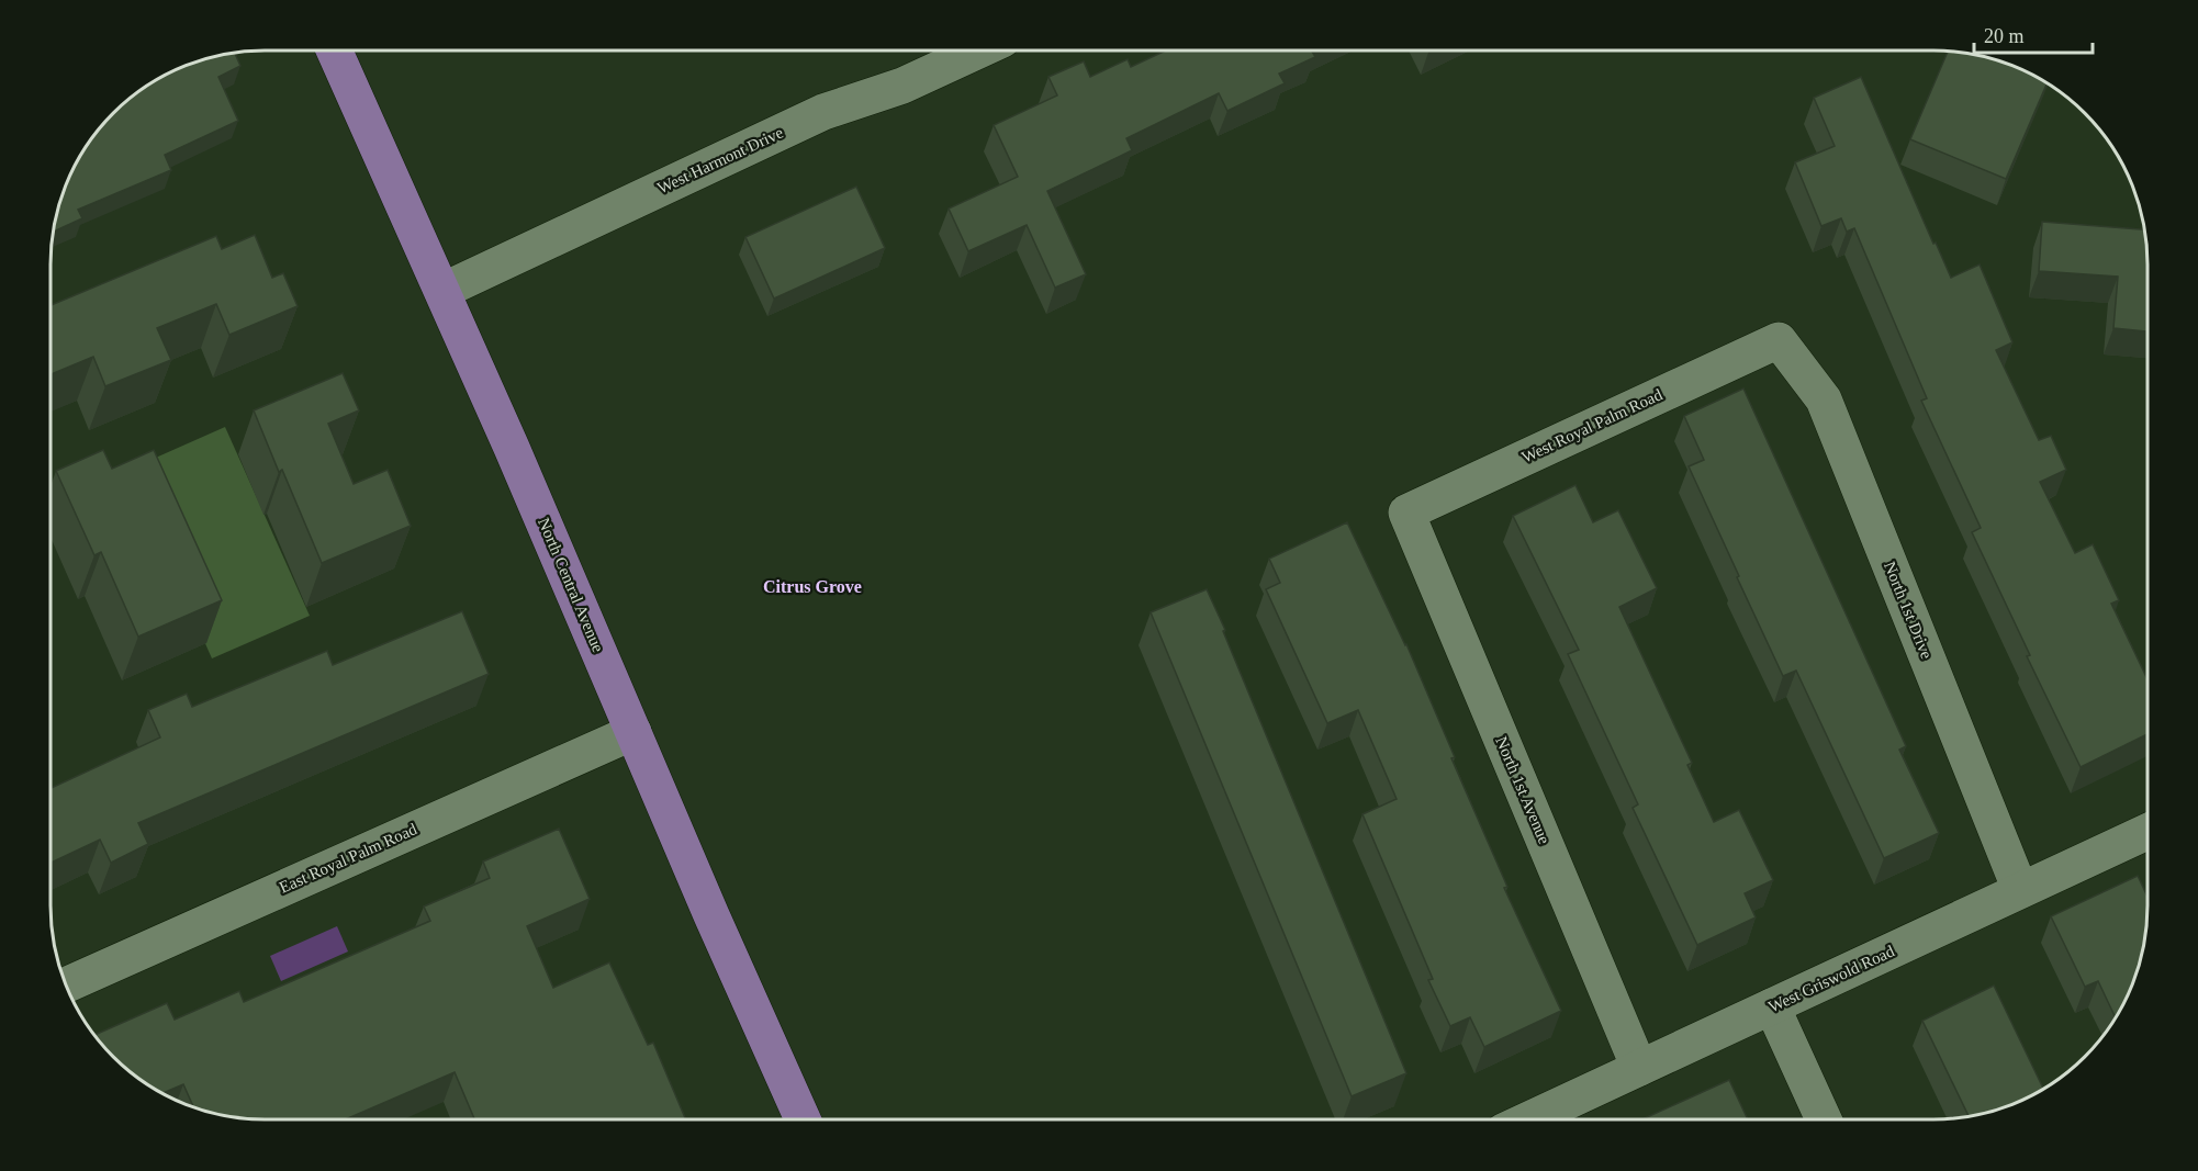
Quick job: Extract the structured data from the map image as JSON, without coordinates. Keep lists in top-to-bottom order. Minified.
{"streets":{"main road":["North Central Avenue"],"street":["West Harmont Drive","West Royal Palm Road","North 1st Drive","North 1st Avenue","East Royal Palm Road","West Griswold Road"]},"crossings":[["West Harmont Drive","North Central Avenue"],["West Royal Palm Road","North 1st Drive"],["West Royal Palm Road","North 1st Avenue"],["North Central Avenue","East Royal Palm Road"],["North 1st Drive","West Griswold Road"],["North 1st Avenue","West Griswold Road"]],"districts":["Citrus Grove"],"scale_bar":"20 m"}
